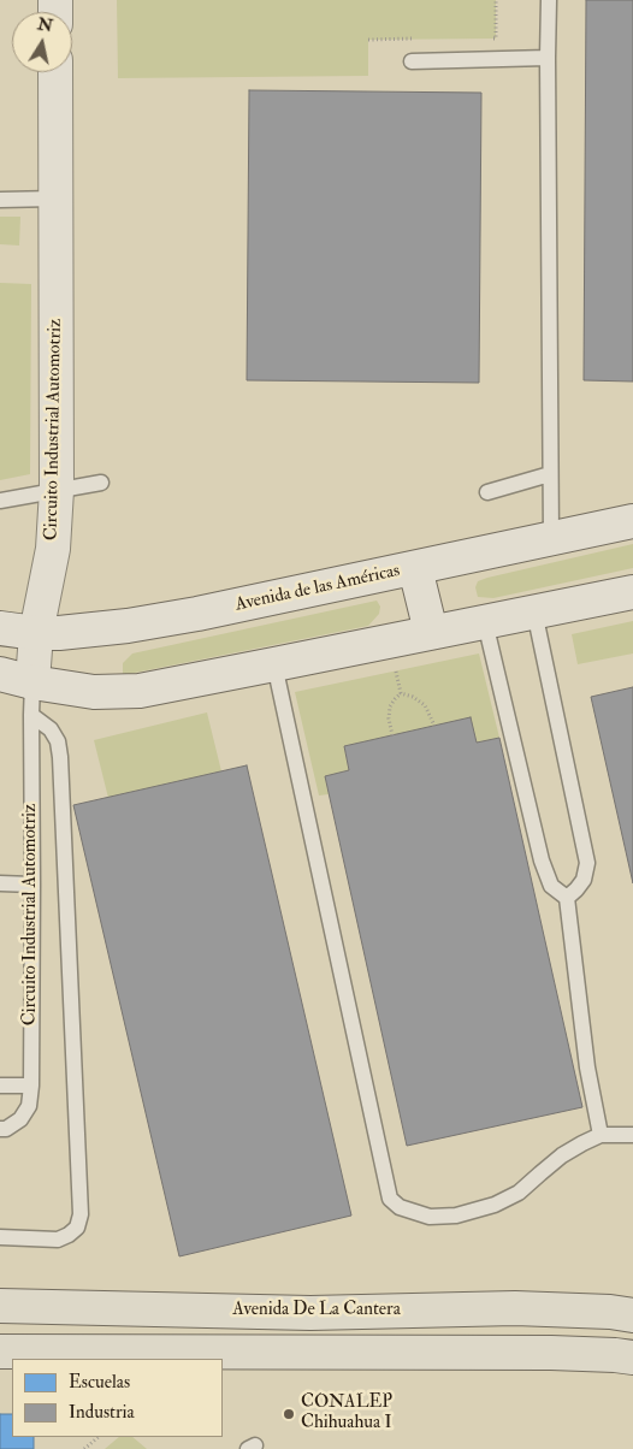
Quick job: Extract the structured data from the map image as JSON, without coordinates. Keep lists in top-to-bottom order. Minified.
{"streets":{"main road":["Circuito Industrial Automotriz","Avenida de las Américas","Avenida De La Cantera"]},"crossings":[["Circuito Industrial Automotriz","Avenida de las Américas"]],"places":["CONALEP Chihuahua I"],"legend":["Escuelas","Industria"],"north":"top"}
